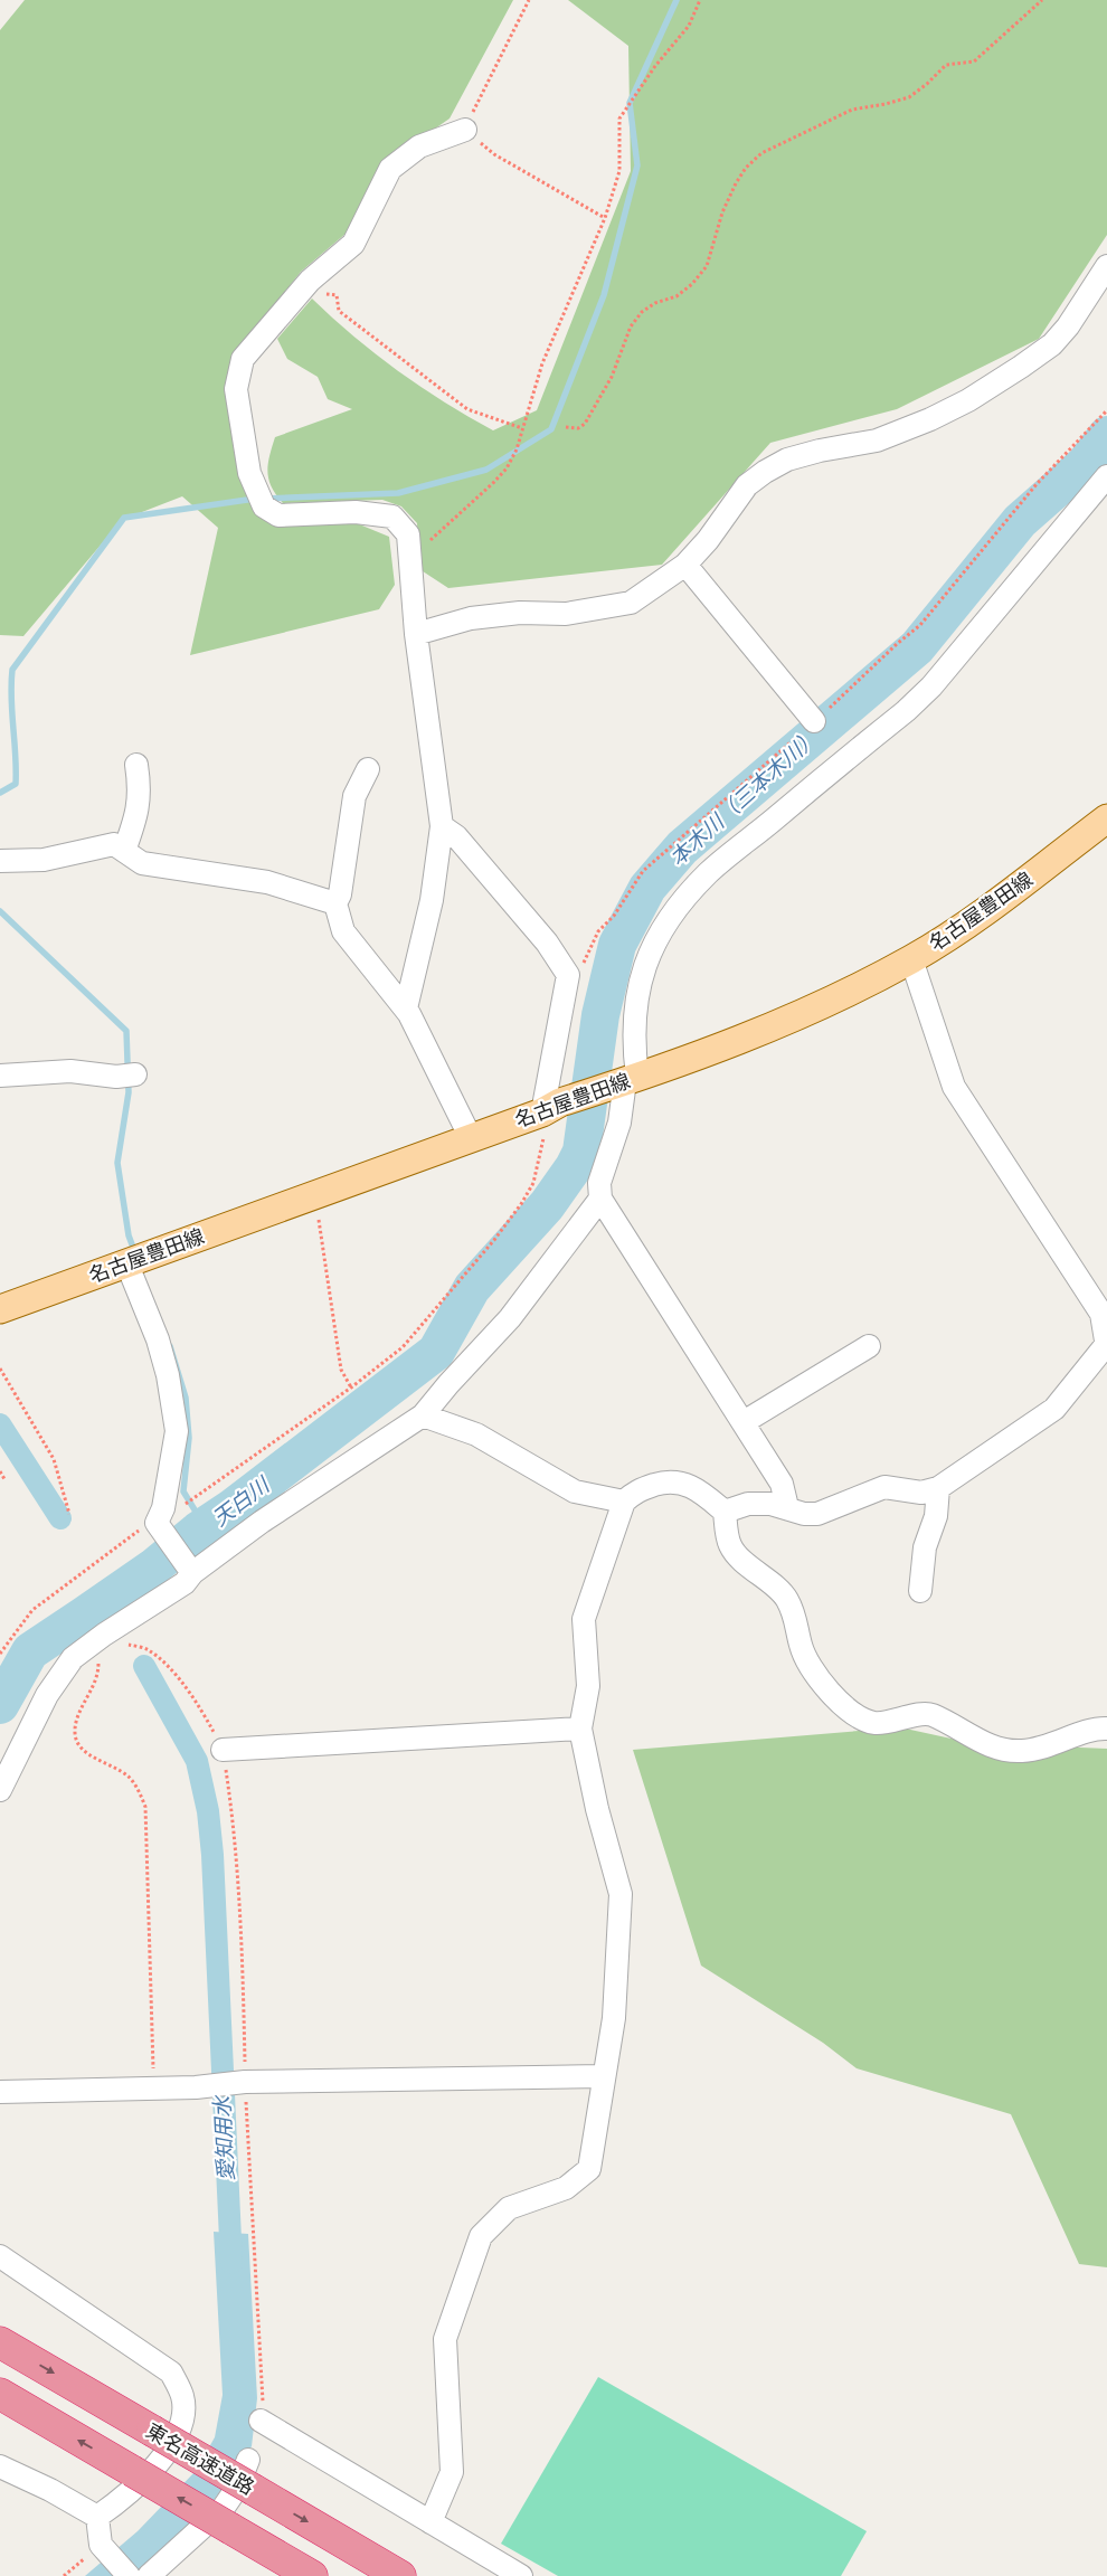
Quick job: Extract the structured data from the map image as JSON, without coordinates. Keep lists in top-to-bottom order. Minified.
{"streets":{"highway":["東名高速道路"],"main road":["名古屋豊田線"]},"water":["本木川（三本木川）","天白川","愛知用水"]}
